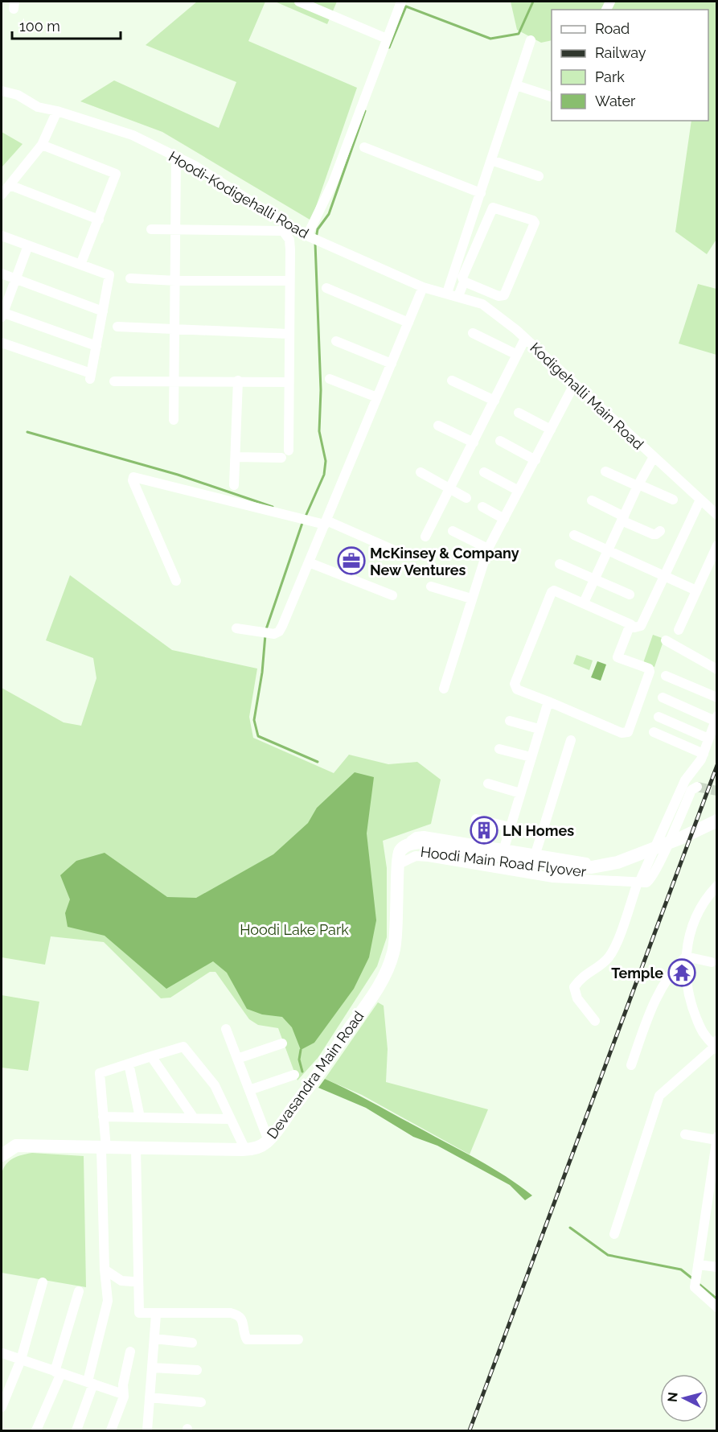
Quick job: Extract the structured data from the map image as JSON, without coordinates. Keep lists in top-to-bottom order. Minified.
{"streets":{"main road":["Hoodi Main Road Flyover","Devasandra Main Road"],"street":["Hoodi-Kodigehalli Road","Kodigehalli Main Road"]},"crossings":[["Hoodi-Kodigehalli Road","Kodigehalli Main Road"],["Hoodi Main Road Flyover","Devasandra Main Road"]],"parks":["Hoodi Lake Park"],"places":{"office":["McKinsey & Company New Ventures"],"building":["LN Homes"],"temple":["Temple"]},"legend":["Road","Railway","Park","Water"],"scale_bar":"100 m","north":"left"}
